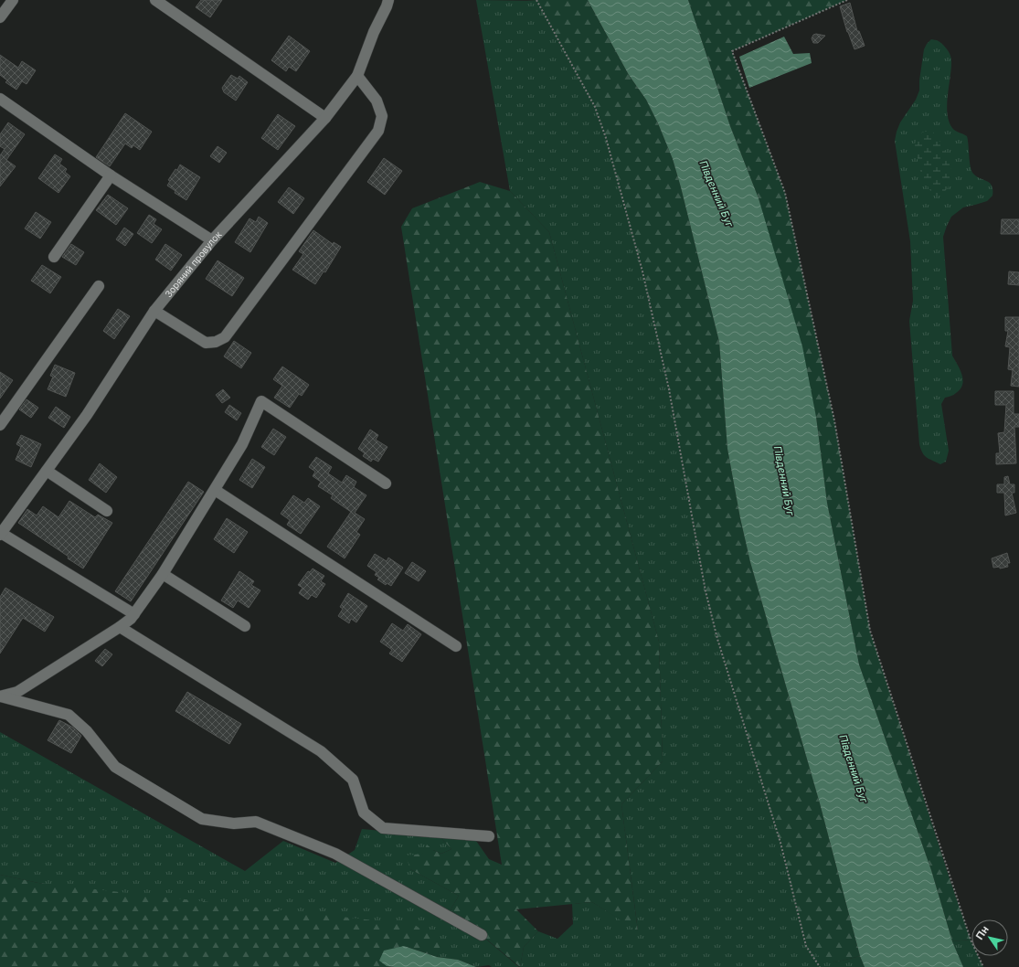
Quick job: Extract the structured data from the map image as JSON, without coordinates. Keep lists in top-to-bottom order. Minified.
{"streets":{"street":["Зоряний провулок"]},"water":["Південний Буг"],"north":"top left"}
